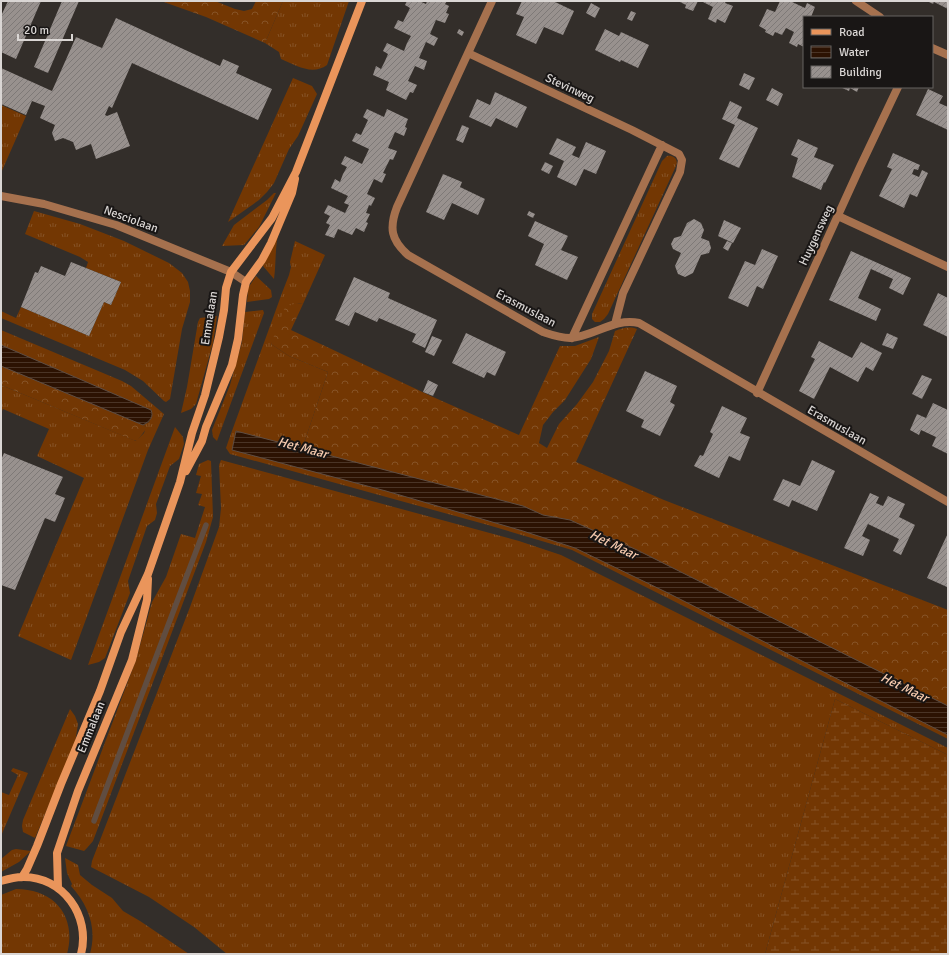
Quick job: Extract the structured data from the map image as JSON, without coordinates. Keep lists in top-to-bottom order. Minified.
{"streets":{"main road":["Emmalaan"],"street":["Stevinweg","Nesciolaan","Huygensweg","Erasmuslaan"]},"crossings":[["Stevinweg","Erasmuslaan"],["Nesciolaan","Emmalaan"],["Huygensweg","Erasmuslaan"]],"water":["Het Maar"],"legend":["Road","Water","Building"],"scale_bar":"20 m"}
